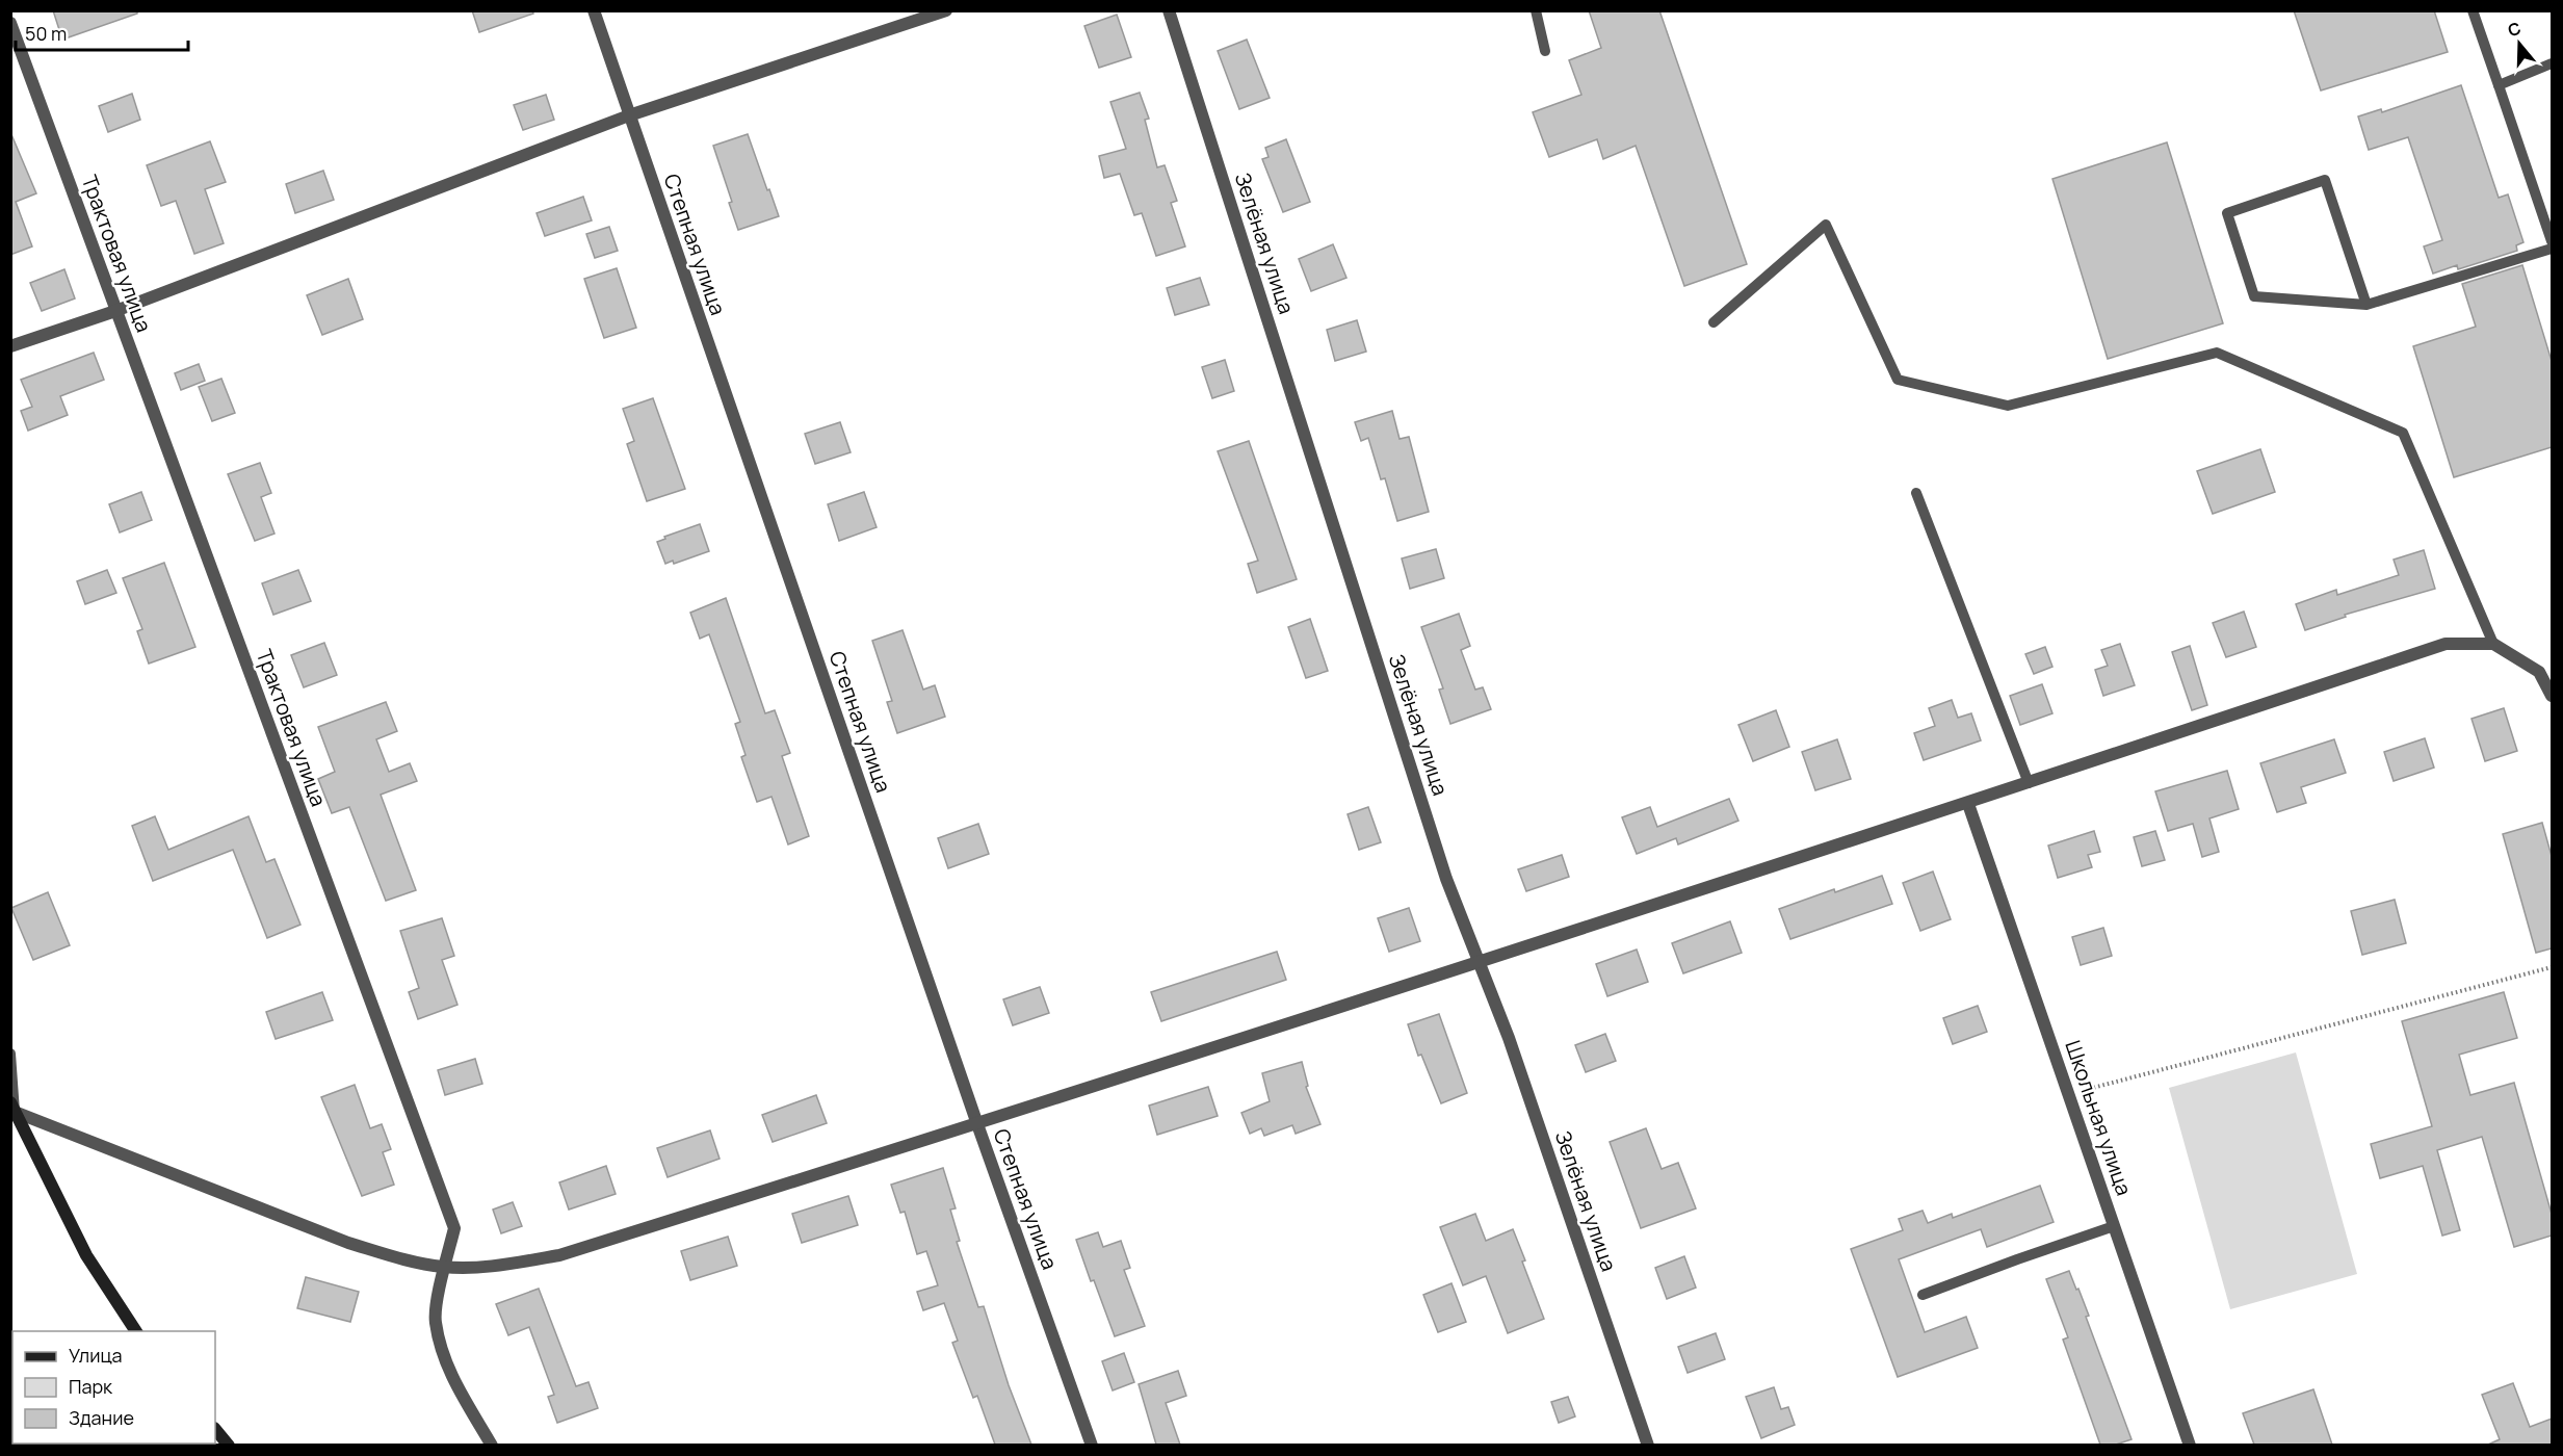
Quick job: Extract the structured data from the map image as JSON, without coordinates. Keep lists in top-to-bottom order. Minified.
{"streets":{"street":["Зелёная улица","Степная улица","Трактовая улица","Школьная улица"]},"legend":["Улица","Парк","Здание"],"scale_bar":"50 m","north":"top"}
